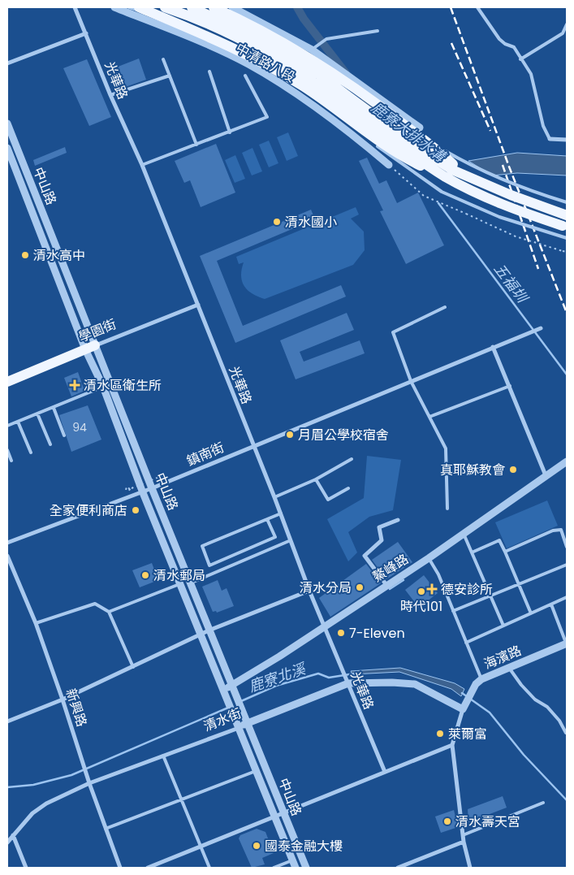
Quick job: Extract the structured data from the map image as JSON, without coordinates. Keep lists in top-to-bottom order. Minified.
{"streets":{"main road":["學園街"],"street":["中清路八段","光華路","中山路","鎮南街","鰲峰路","海濱路","新興路","清水街"]},"crossings":[["光華路","學園街"],["光華路","鎮南街"],["光華路","鰲峰路"],["光華路","清水街"],["中山路","學園街"],["中山路","鎮南街"],["中山路","鰲峰路"],["中山路","清水街"],["海濱路","清水街"],["新興路","清水街"]],"water":["鹿寮大排水溝","五福圳","鹿寮北溪"],"places":{"other":["清水國小","清水高中","月眉公學校宿舍","真耶穌教會","全家便利商店","清水郵局","清水分局","時代101","7-Eleven","萊爾富","清水壽天宮","國泰金融大樓"],"health":["清水區衛生所","德安診所"]},"house_numbers":["94"]}
